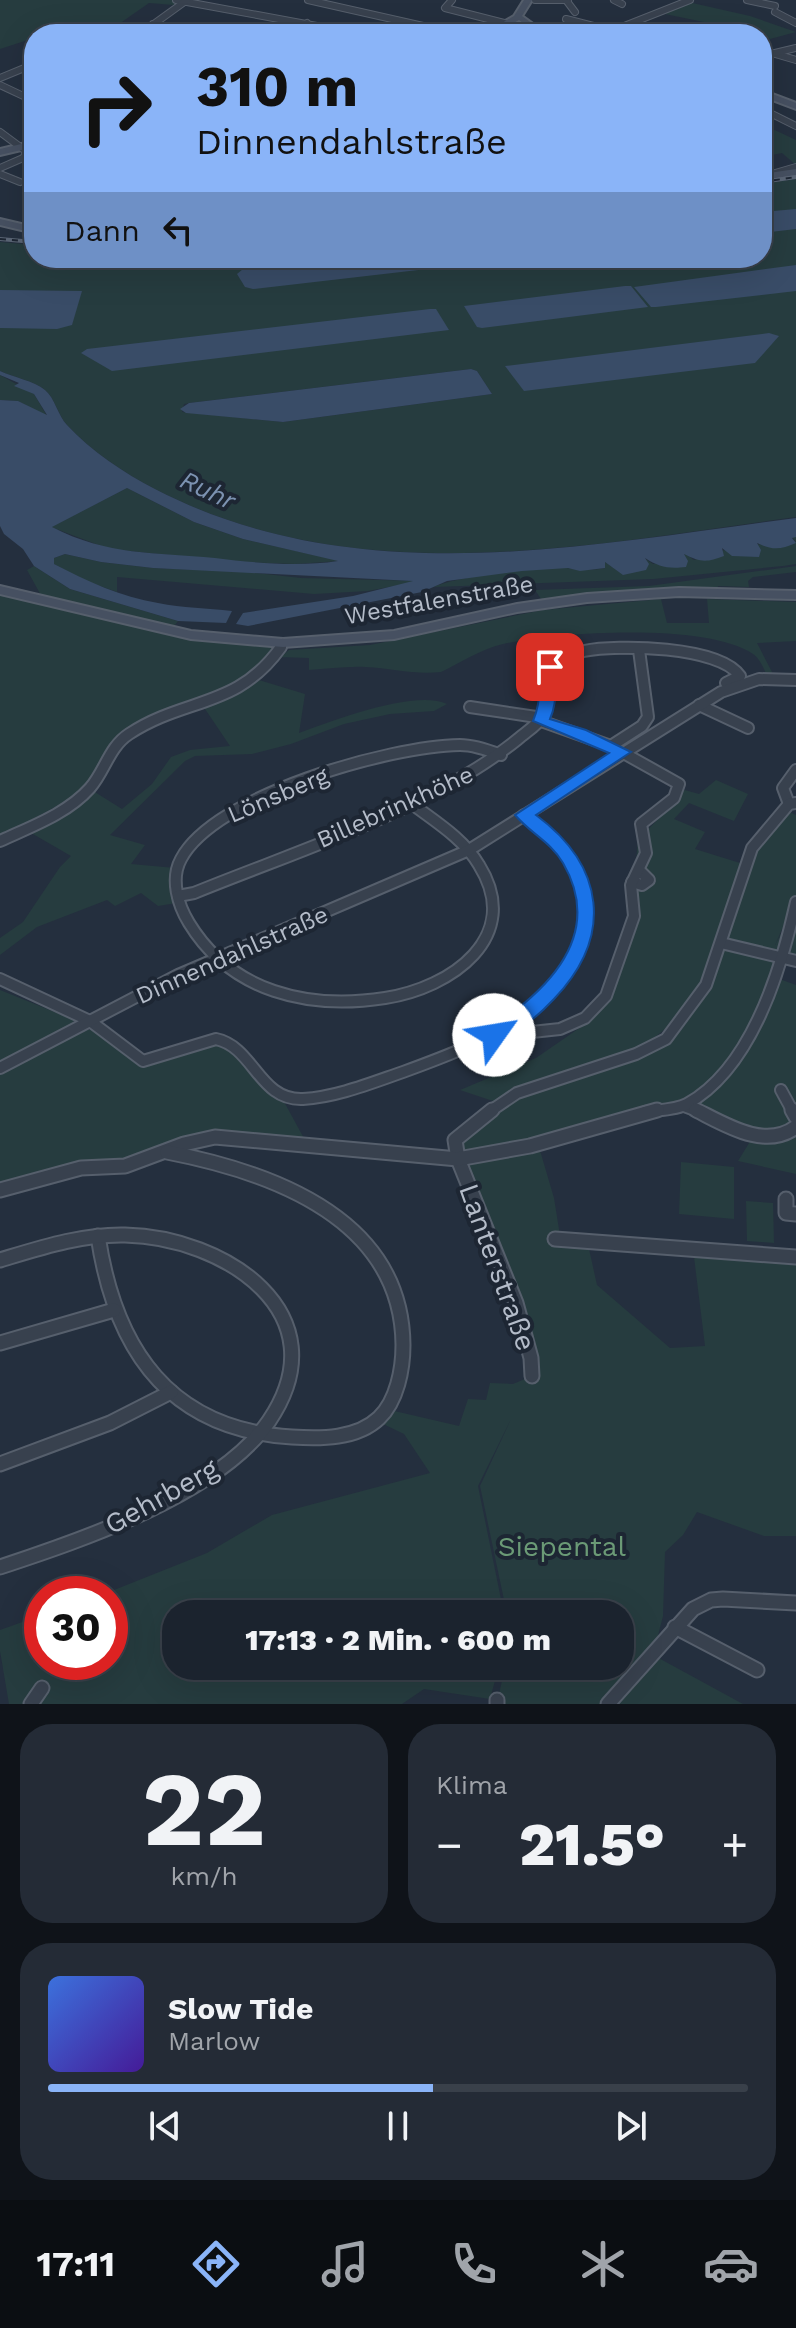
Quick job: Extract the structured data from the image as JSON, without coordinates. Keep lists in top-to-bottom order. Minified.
{"streets":{"main road":["Westfalenstraße"],"street":["Lönsberg","Billebrinkhöhe","Dinnendahlstraße","Lanterstraße","Gehrberg"]},"crossings":[["Lönsberg","Billebrinkhöhe"]],"water":["Ruhr"],"parks":["Siepental"],"page":{"turn":["310 m","Dinnendahlstraße"],"then":"Dann","limit":"30","trip":"17:13 · 2 Min. · 600 m","tile":[["22","km/h"],"Klima"],"heat":["−","21.5°","+"],"song":["Slow Tide","Marlow"],"tabs":"17:11"}}
